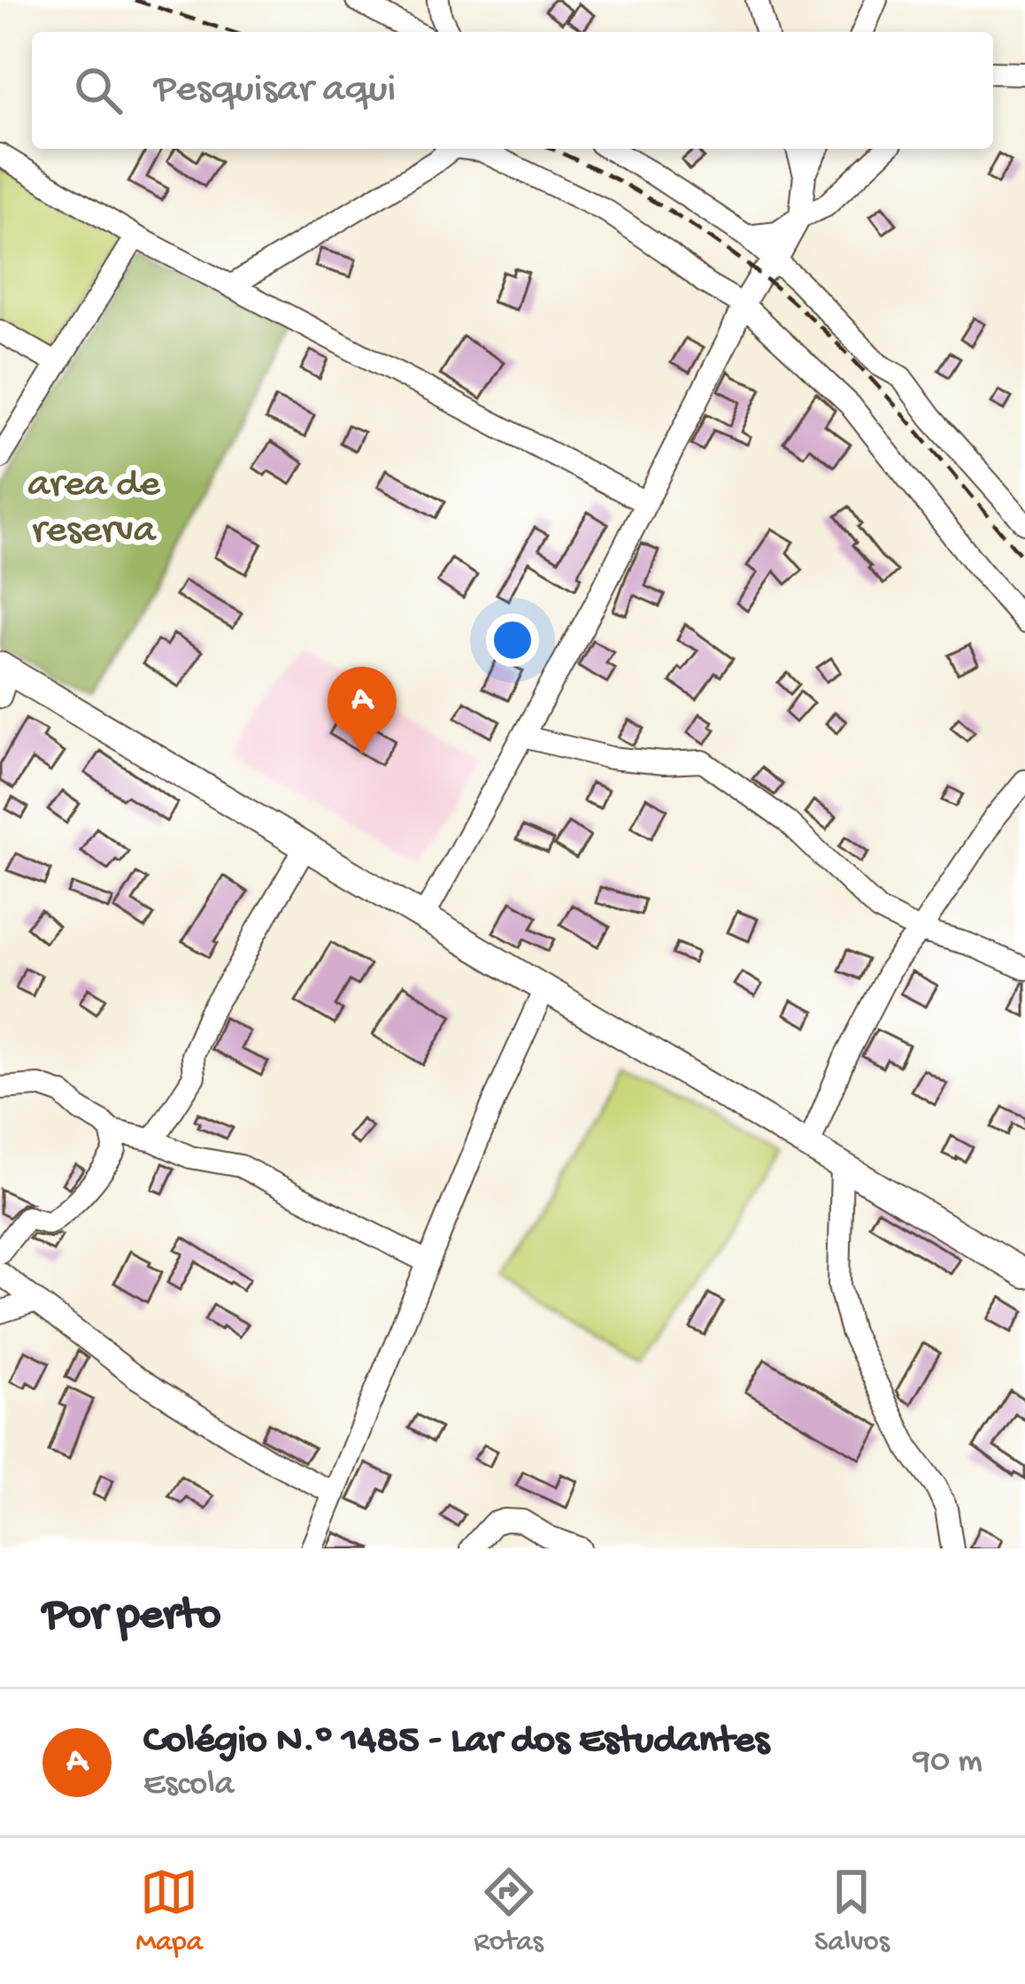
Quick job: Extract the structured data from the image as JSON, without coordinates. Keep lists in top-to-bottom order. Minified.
{"parks":["area de reserva"],"page":{"search":"Pesquisar aqui","pins":"A","heading":"Por perto","list":[{"mark":"A","name":"Colégio N.º 1485 - Lar dos Estudantes","note":"Escola","value":"90 m"}],"nav":["Mapa","Rotas","Salvos"]}}
